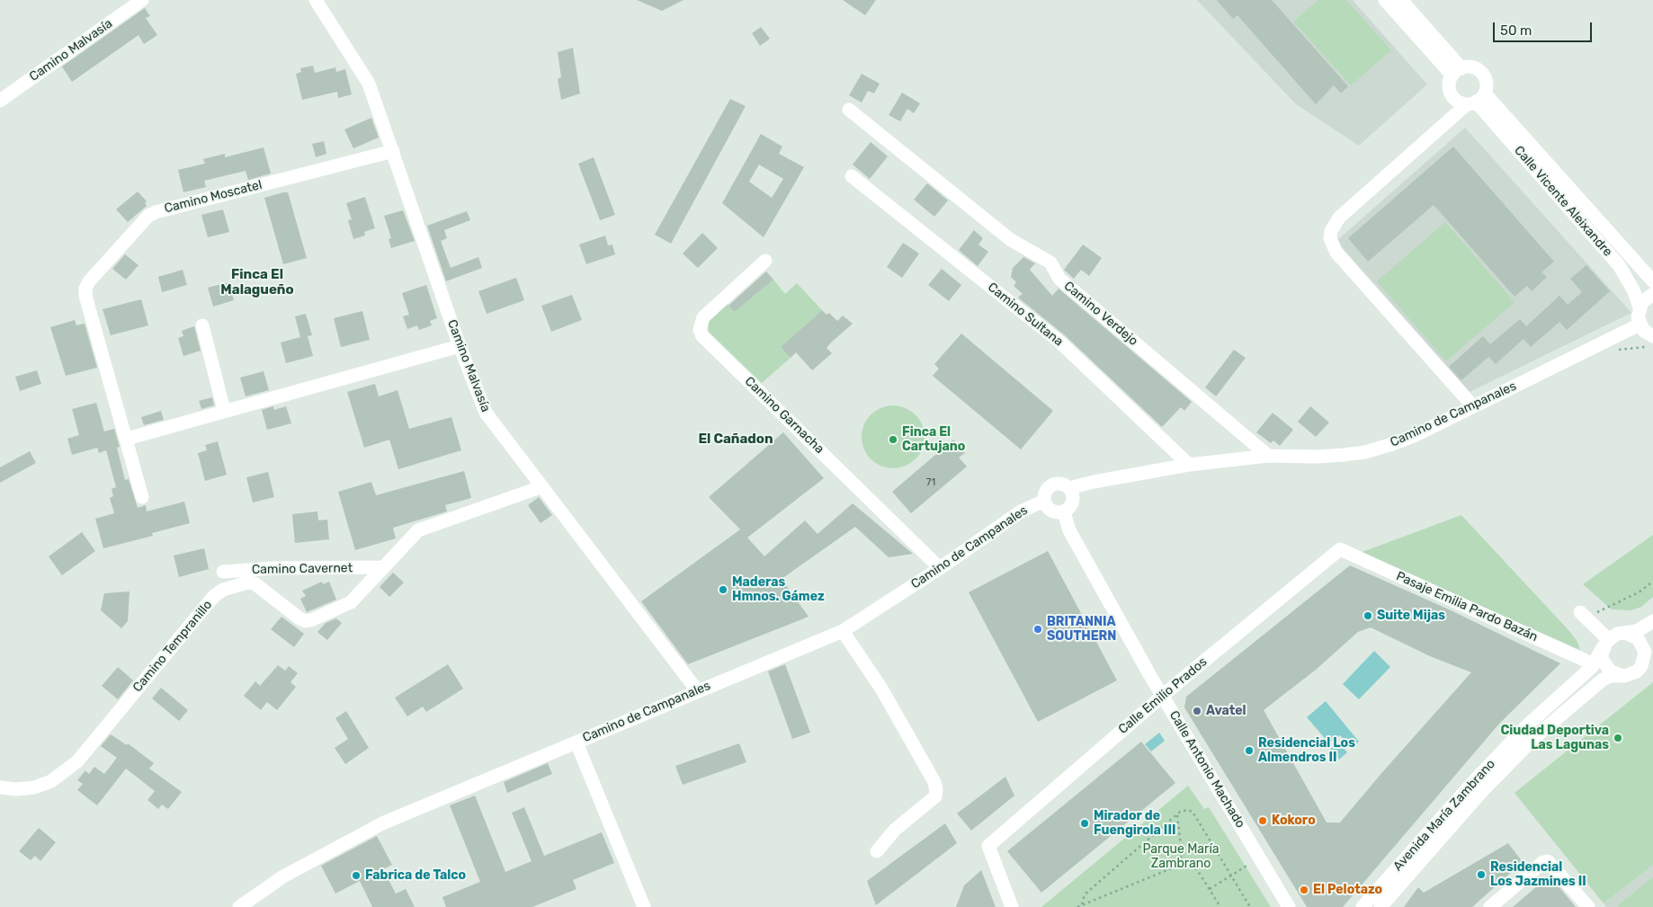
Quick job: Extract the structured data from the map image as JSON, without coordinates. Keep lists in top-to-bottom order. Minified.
{"streets":{"street":["Camino Malvasía","Camino Moscatel","Calle Vicente Aleixandre","Camino Verdejo","Camino Sultana","Camino de Campanales","Camino Garnacha","Camino Cavernet","Pasaje Emilia Pardo Bazán","Camino Tempranillo","Calle Emilio Prados","Calle Antonio Machado","Avenida María Zambrano"]},"crossings":[["Camino Malvasía","Camino Moscatel"],["Camino Malvasía","Camino de Campanales"],["Camino Malvasía","Camino Tempranillo"],["Camino Verdejo","Camino de Campanales"],["Camino Sultana","Camino de Campanales"],["Camino de Campanales","Camino Garnacha"],["Camino de Campanales","Calle Antonio Machado"],["Camino Cavernet","Camino Tempranillo"],["Pasaje Emilia Pardo Bazán","Calle Emilio Prados"],["Pasaje Emilia Pardo Bazán","Avenida María Zambrano"],["Calle Emilio Prados","Calle Antonio Machado"]],"districts":["Finca El Malagueño","El Cañadon"],"parks":["Parque María Zambrano"],"places":["Finca El Cartujano","Maderas Hmnos. Gámez","Suite Mijas","BRITANNIA SOUTHERN","Avatel","Ciudad Deportiva Las Lagunas","Residencial Los Almendros II","Kokoro","Mirador de Fuengirola III","Residencial Los Jazmines II","Fabrica de Talco","El Pelotazo"],"house_numbers":["71"],"scale_bar":"50 m"}
